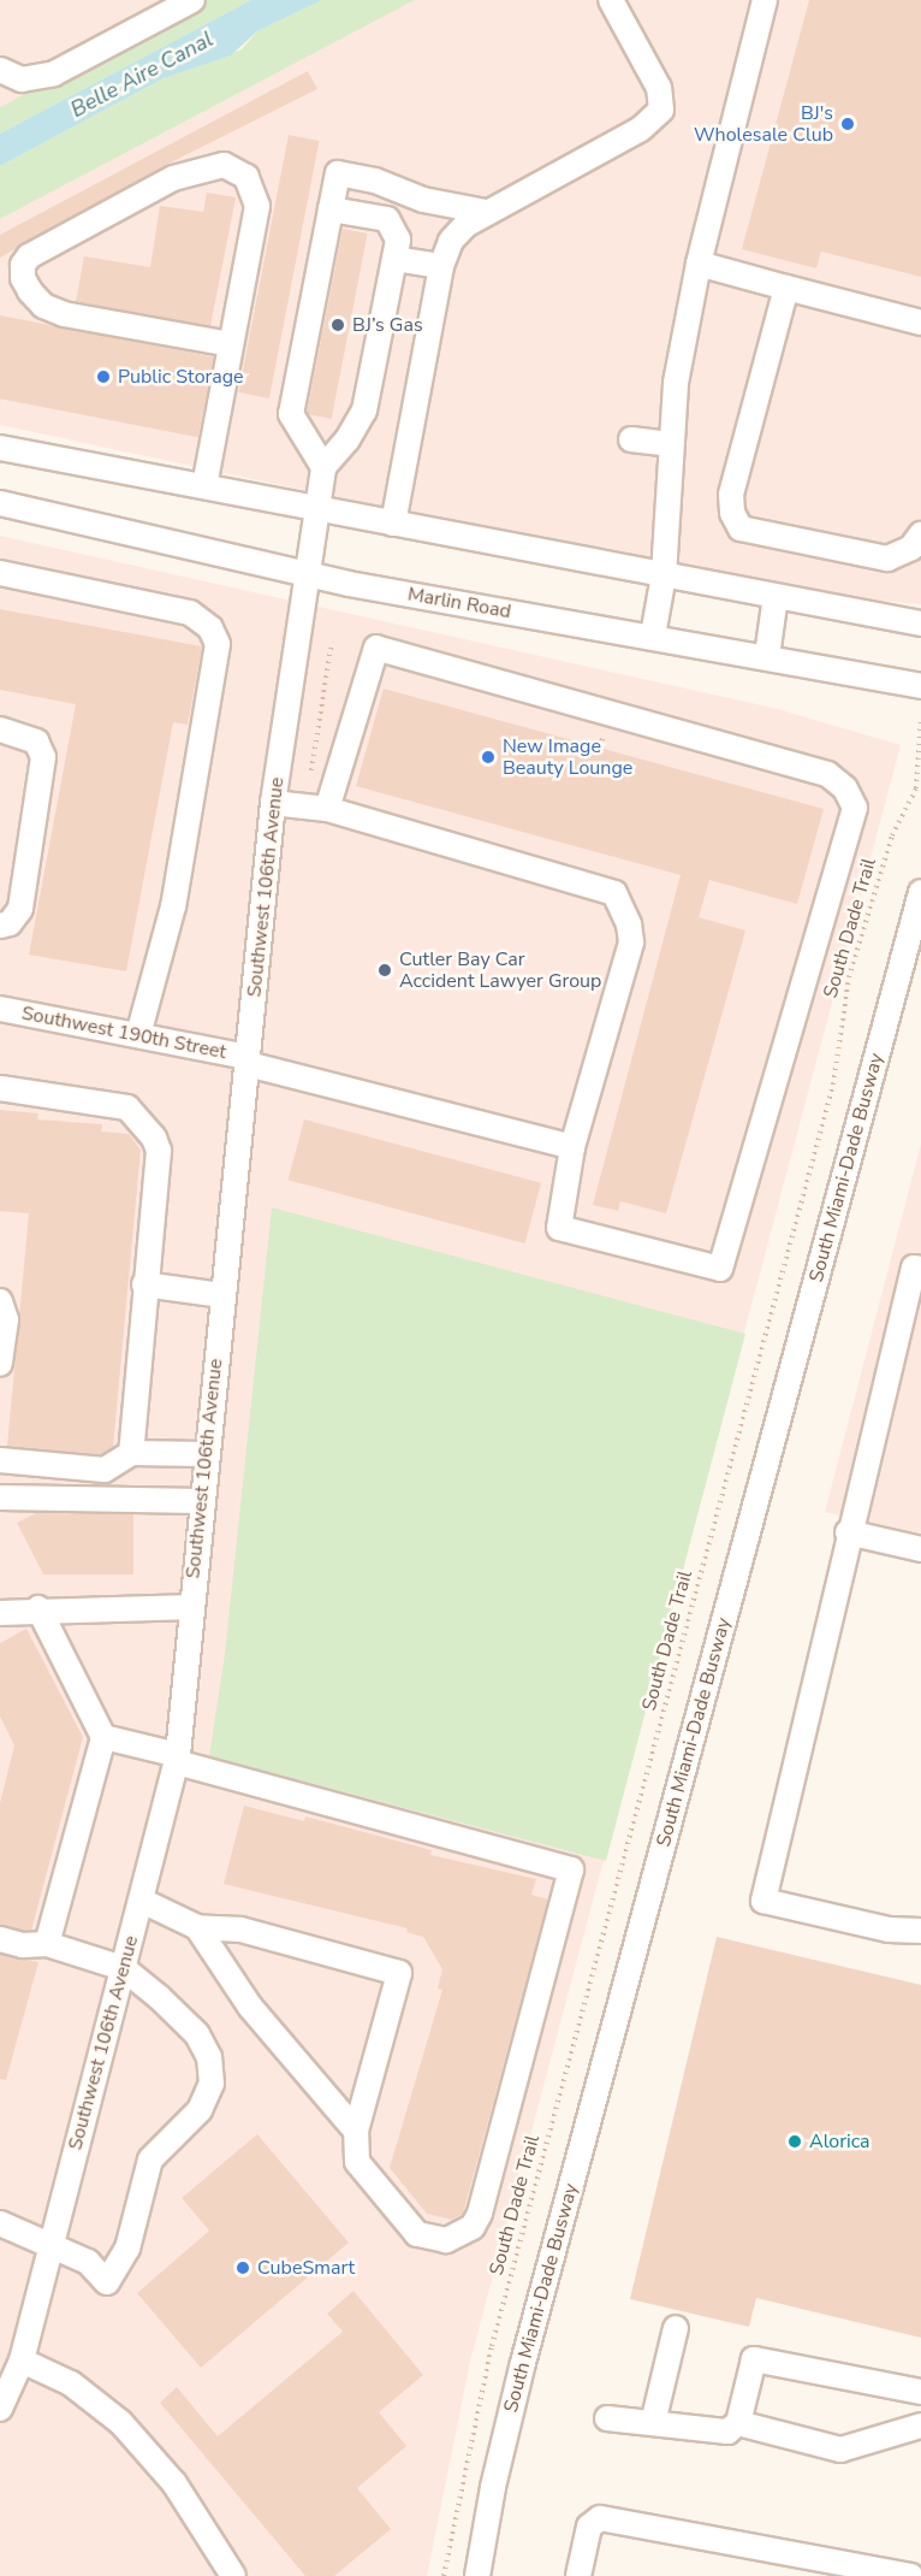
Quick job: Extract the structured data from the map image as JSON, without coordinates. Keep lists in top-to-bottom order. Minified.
{"streets":{"street":["Marlin Road","Southwest 106th Avenue","Southwest 190th Street","South Miami-Dade Busway"],"path":["South Dade Trail"]},"crossings":[["Marlin Road","Southwest 106th Avenue"],["Southwest 106th Avenue","Southwest 190th Street"]],"water":["Belle Aire Canal"],"places":["BJ's Wholesale Club","BJ’s Gas","Public Storage","New Image Beauty Lounge","Cutler Bay Car Accident Lawyer Group","Alorica","CubeSmart"]}
